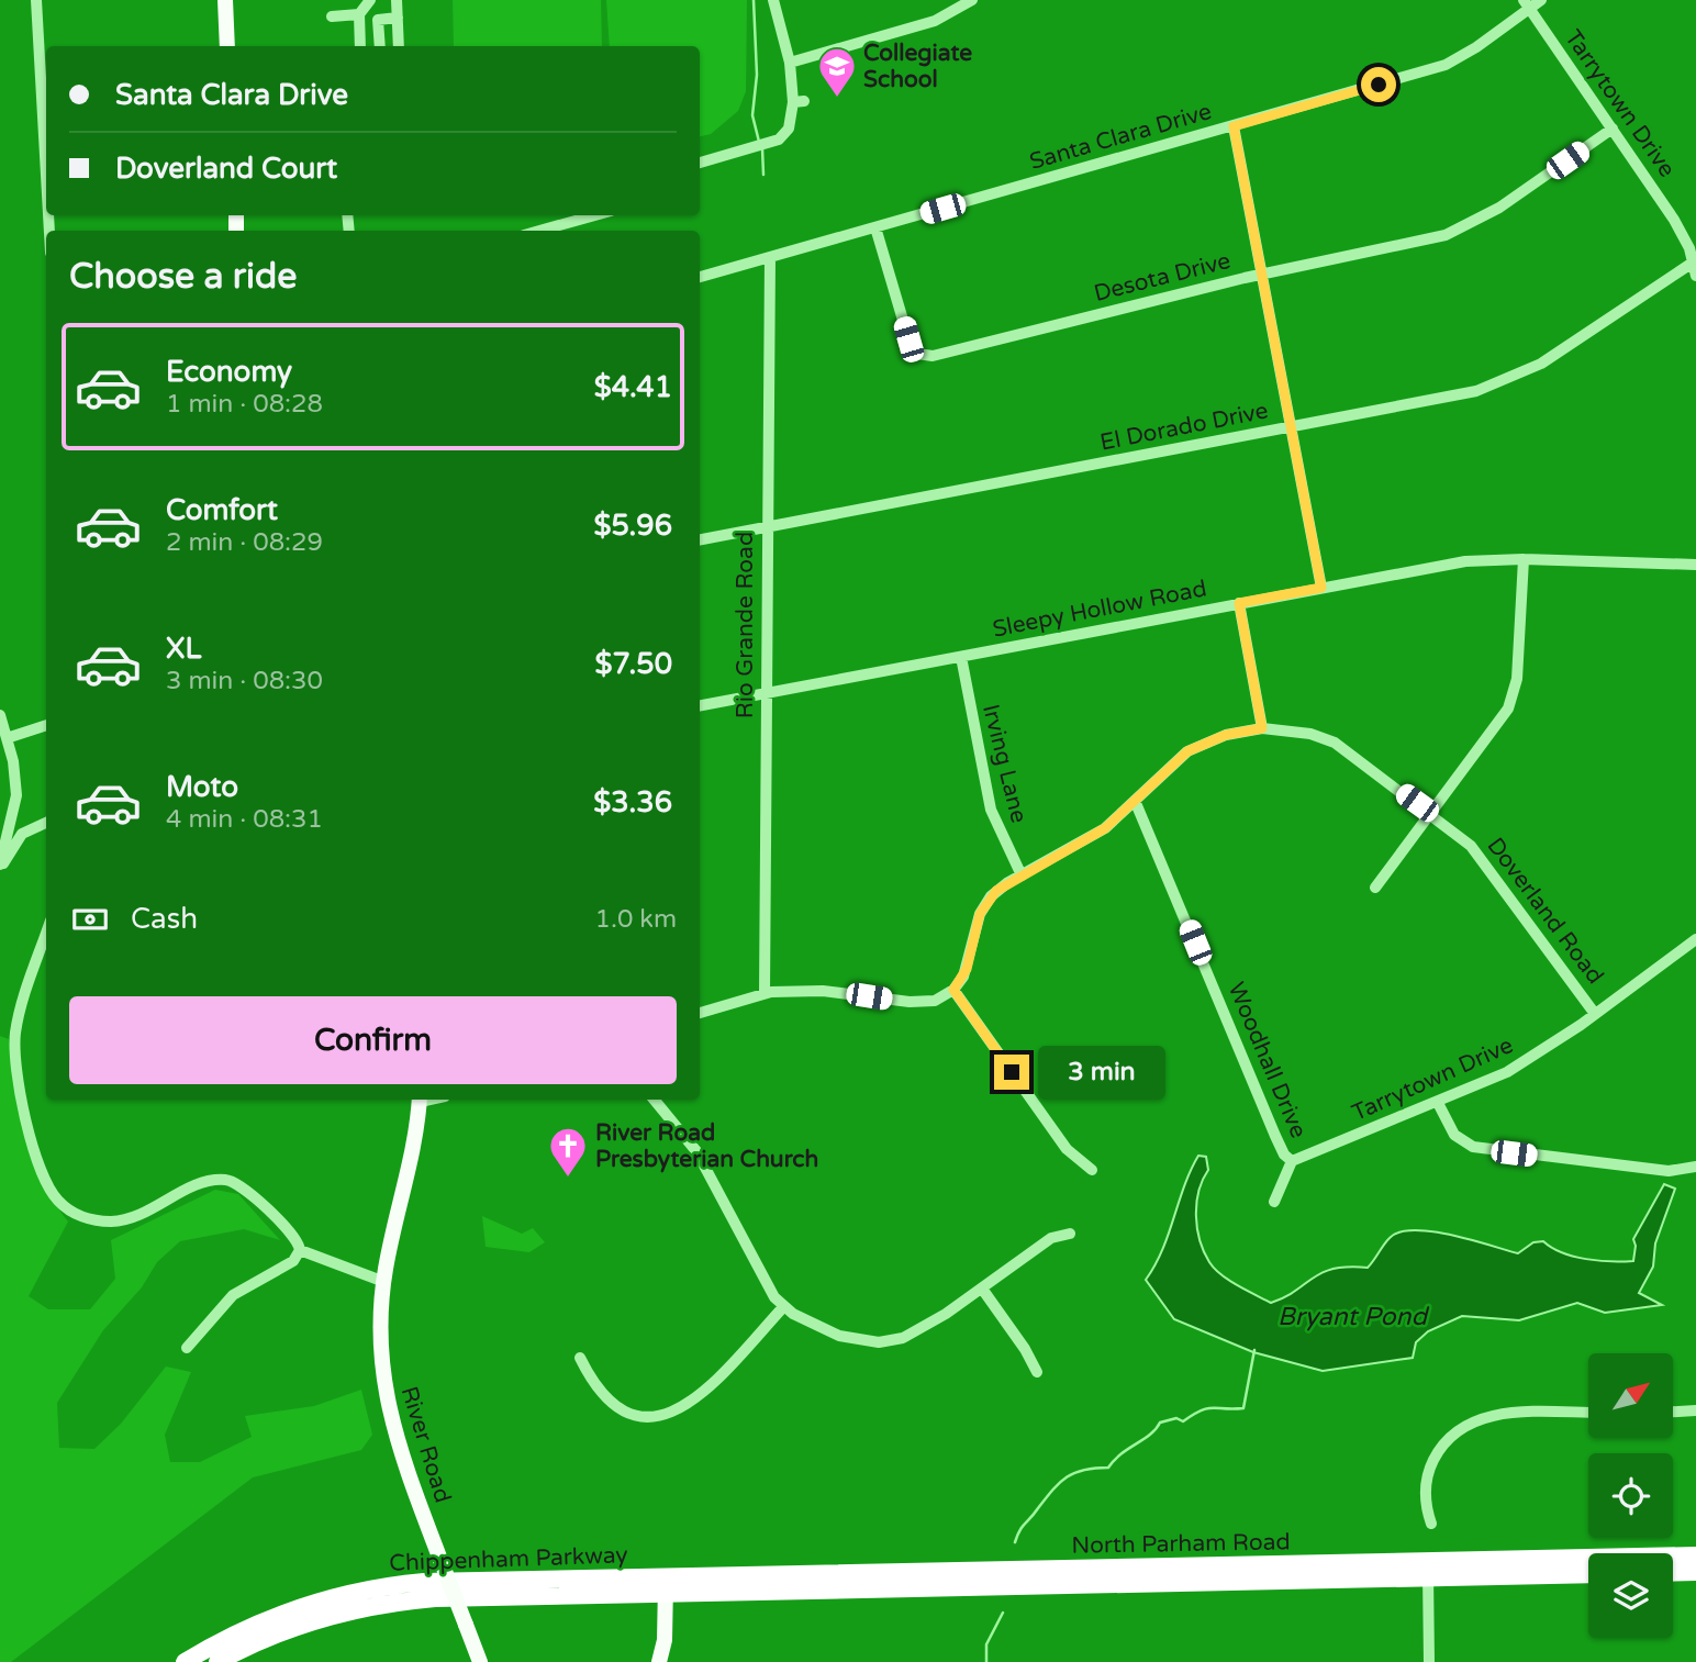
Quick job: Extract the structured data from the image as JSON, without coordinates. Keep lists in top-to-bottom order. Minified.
{"streets":{"highway":["North Parham Road","Chippenham Parkway"],"main road":["River Road"],"street":["Tarrytown Drive","Santa Clara Drive","Desota Drive","El Dorado Drive","Sleepy Hollow Road","Rio Grande Road","Irving Lane","Doverland Road","Woodhall Drive"]},"crossings":[["Tarrytown Drive","Santa Clara Drive"],["Tarrytown Drive","Desota Drive"],["Tarrytown Drive","El Dorado Drive"],["Tarrytown Drive","Doverland Road"],["Tarrytown Drive","Woodhall Drive"],["Santa Clara Drive","Desota Drive"],["Santa Clara Drive","Rio Grande Road"],["El Dorado Drive","Rio Grande Road"],["Sleepy Hollow Road","Rio Grande Road"],["Sleepy Hollow Road","Irving Lane"],["Irving Lane","Doverland Road"],["Doverland Road","Woodhall Drive"],["North Parham Road","Chippenham Parkway"]],"water":["Bryant Pond"],"places":{"school or university":["Collegiate School"],"church":["River Road Presbyterian Church"]},"north":"top right","page":{"banner":["Santa Clara Drive","Doverland Court"],"heading":"Choose a ride","list":[{"name":"Economy","note":"1 min · 08:28","value":"$4.41"},{"name":"Comfort","note":"2 min · 08:29","value":"$5.96"},{"name":"XL","note":"3 min · 08:30","value":"$7.50"},{"name":"Moto","note":"4 min · 08:31","value":"$3.36"}],"pay":["Cash","1.0 km"],"buttons":"Confirm","bubble":"3 min"}}
